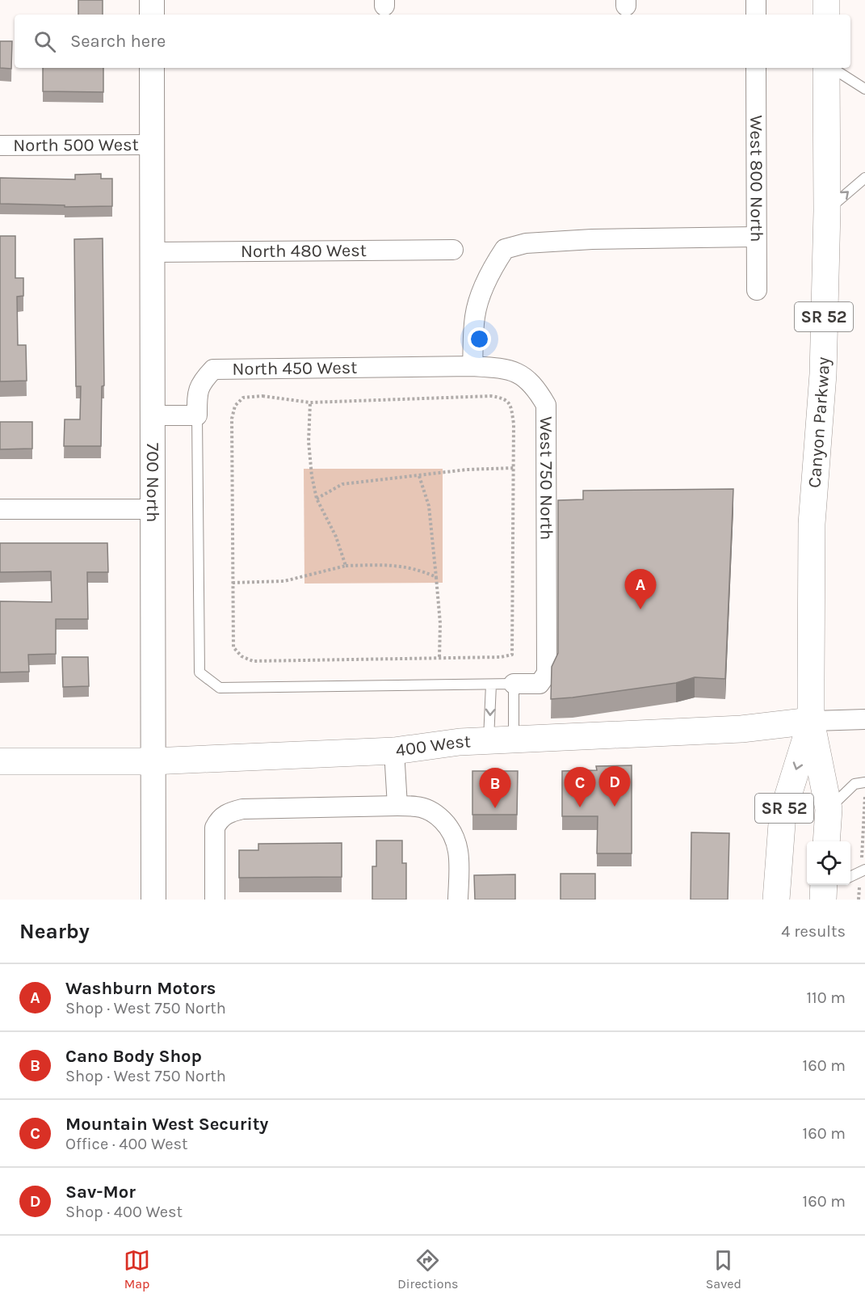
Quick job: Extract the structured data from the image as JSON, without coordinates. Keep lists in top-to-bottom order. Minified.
{"streets":{"main road":["SR 52","Canyon Parkway","400 West"],"street":["North 500 West","West 800 North","North 480 West","North 450 West","West 750 North","700 North"]},"crossings":[["North 500 West","700 North"],["North 480 West","700 North"],["North 450 West","West 750 North"],["Canyon Parkway","400 West"],["700 North","400 West"]],"page":{"search":"Search here","pins":["A","D","C","B"],"heading":["Nearby","4 results"],"list":[{"mark":"A","name":"Washburn Motors","note":"Shop · West 750 North","value":"110 m"},{"mark":"B","name":"Cano Body Shop","note":"Shop · West 750 North","value":"160 m"},{"mark":"C","name":"Mountain West Security","note":"Office · 400 West","value":"160 m"},{"mark":"D","name":"Sav-Mor","note":"Shop · 400 West","value":"160 m"}],"nav":["Map","Directions","Saved"]}}
